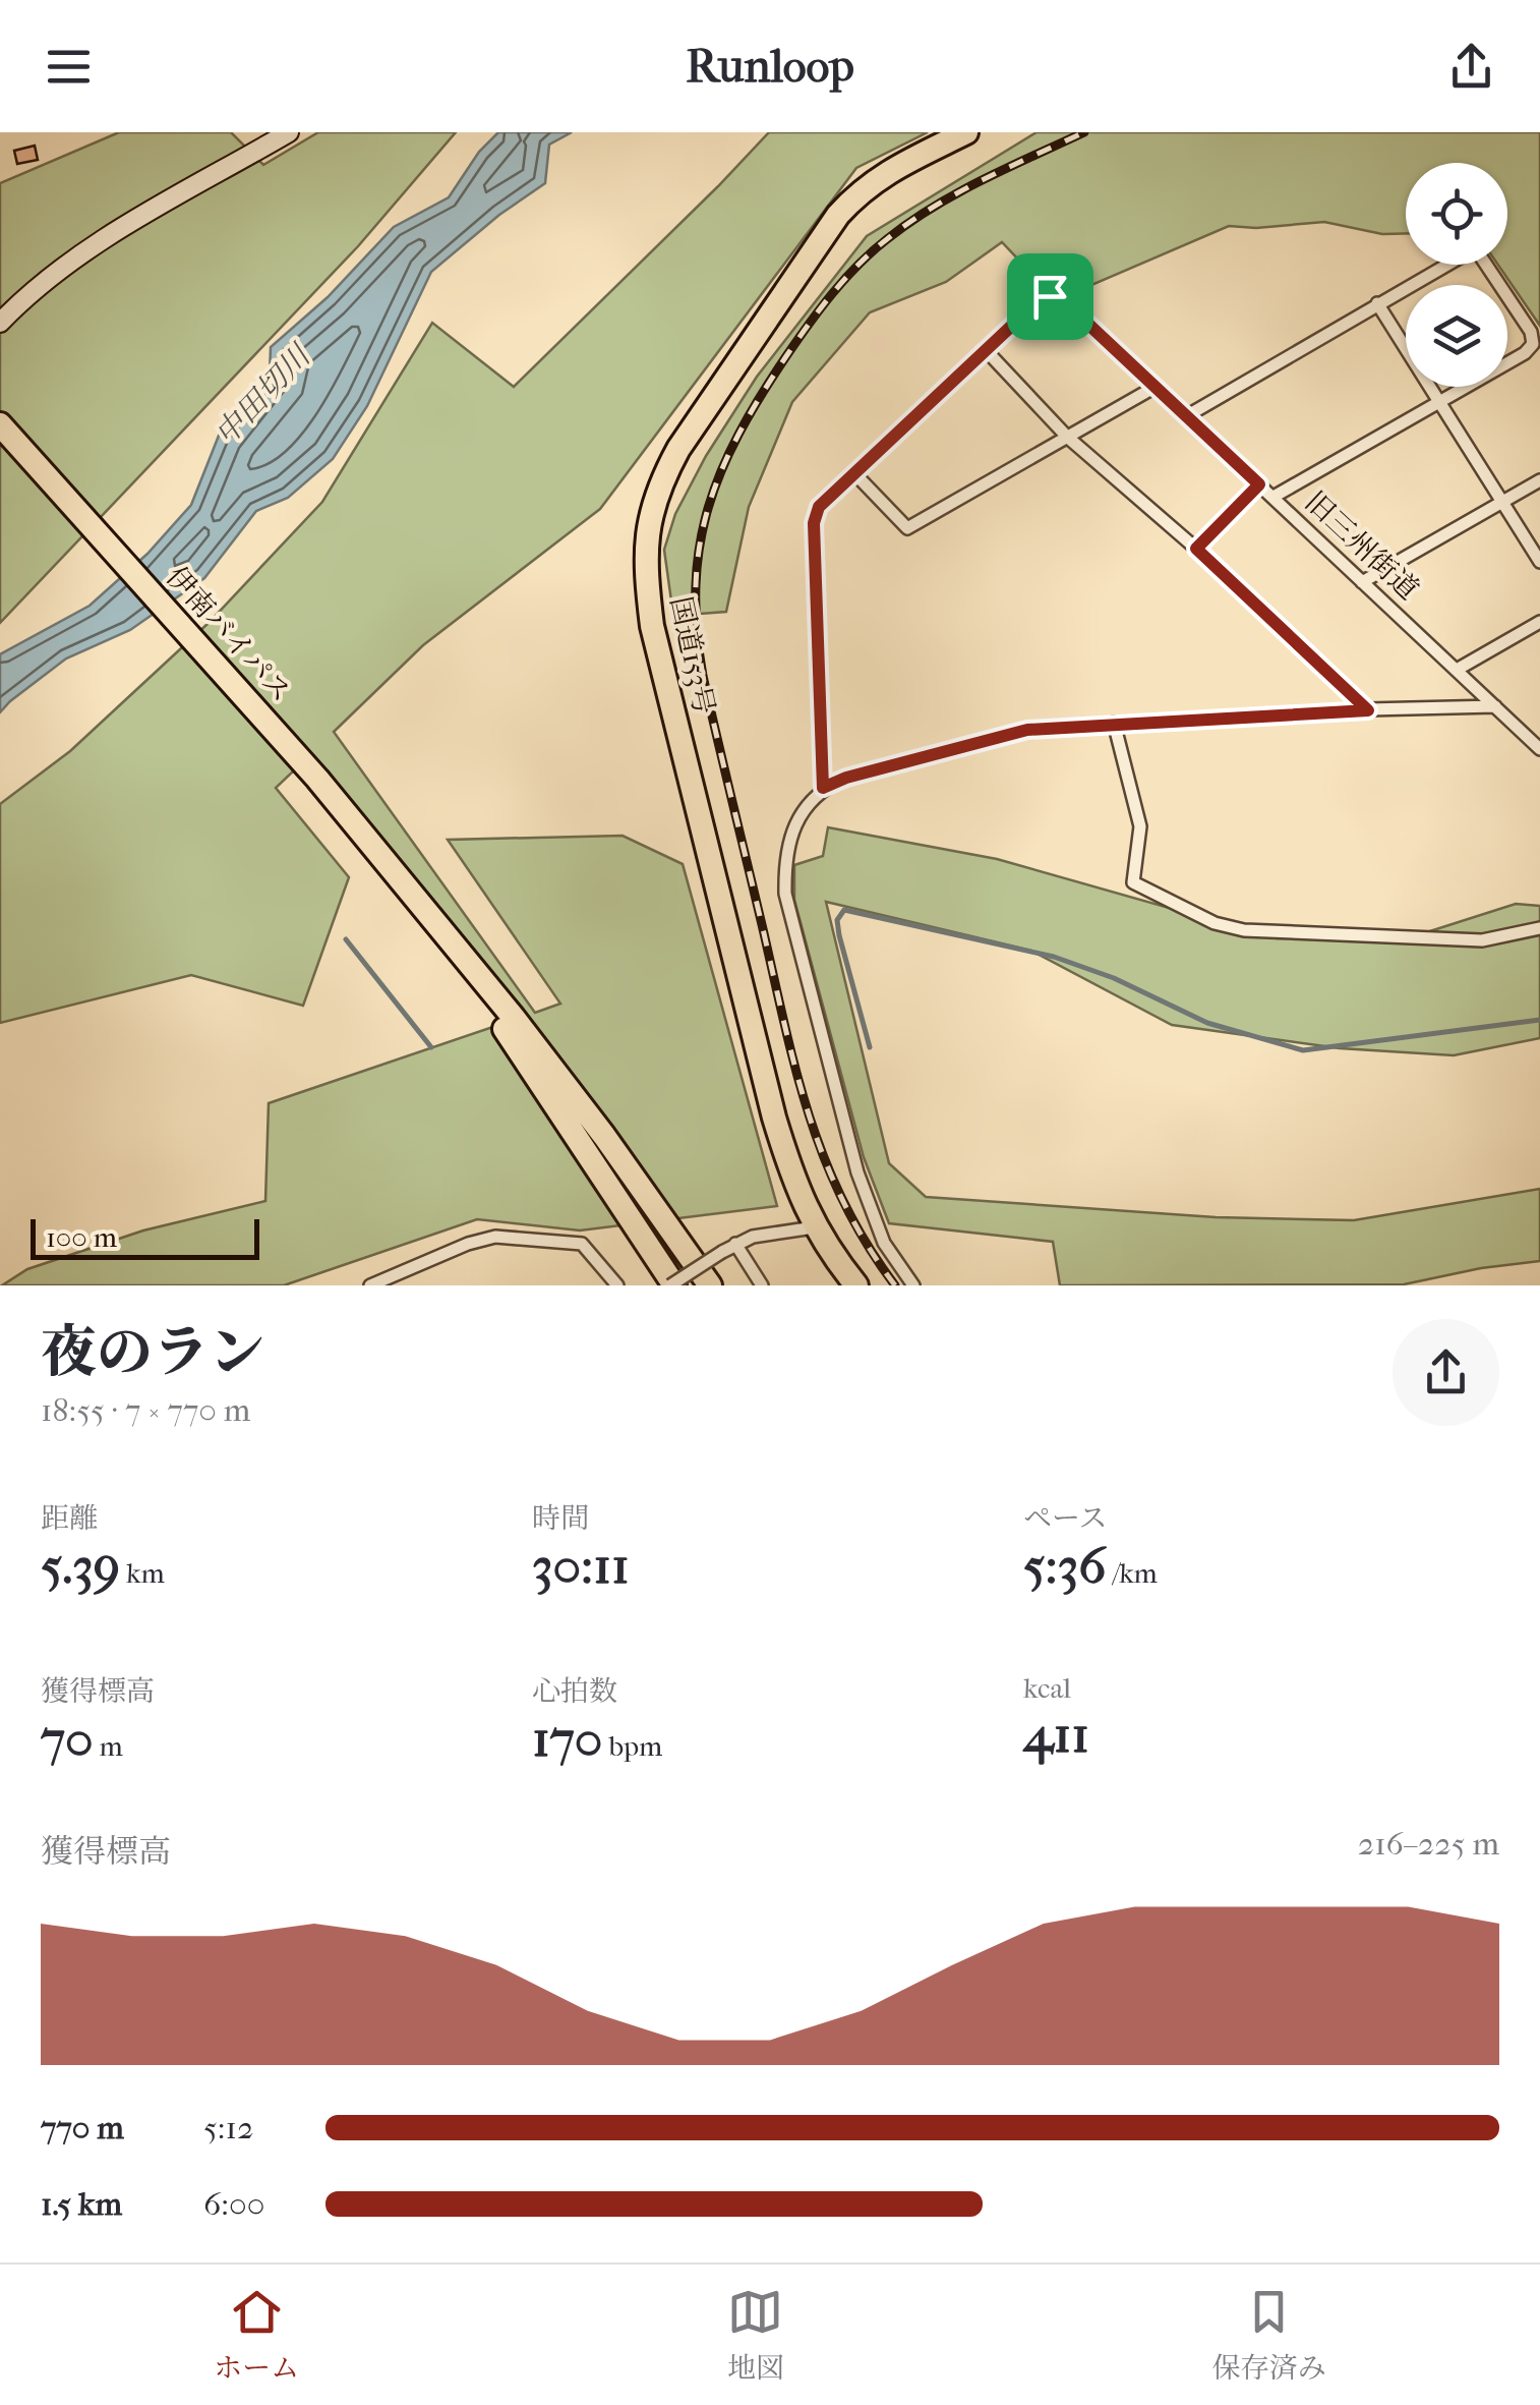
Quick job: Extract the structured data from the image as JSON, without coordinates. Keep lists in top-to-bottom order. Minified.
{"streets":{"highway":["伊南バイパス","国道153号"],"street":["旧三州街道"]},"water":["中田切川"],"scale_bar":"100 m","page":{"header":"Runloop","scale":"100 m","heading":["夜のラン","18:55 · 7 × 770 m"],"stats":[["距離","5.39 km"],["時間","30:11"],["ペース","5:36 /km"],["獲得標高","70 m"],["心拍数","170 bpm"],["kcal","411"]],"chart":["獲得標高","216–225 m"],"list":[{"name":"770 m","note":"5:12"},{"name":"1.5 km","note":"6:00"}],"tabs":["ホーム","地図","保存済み"]}}
